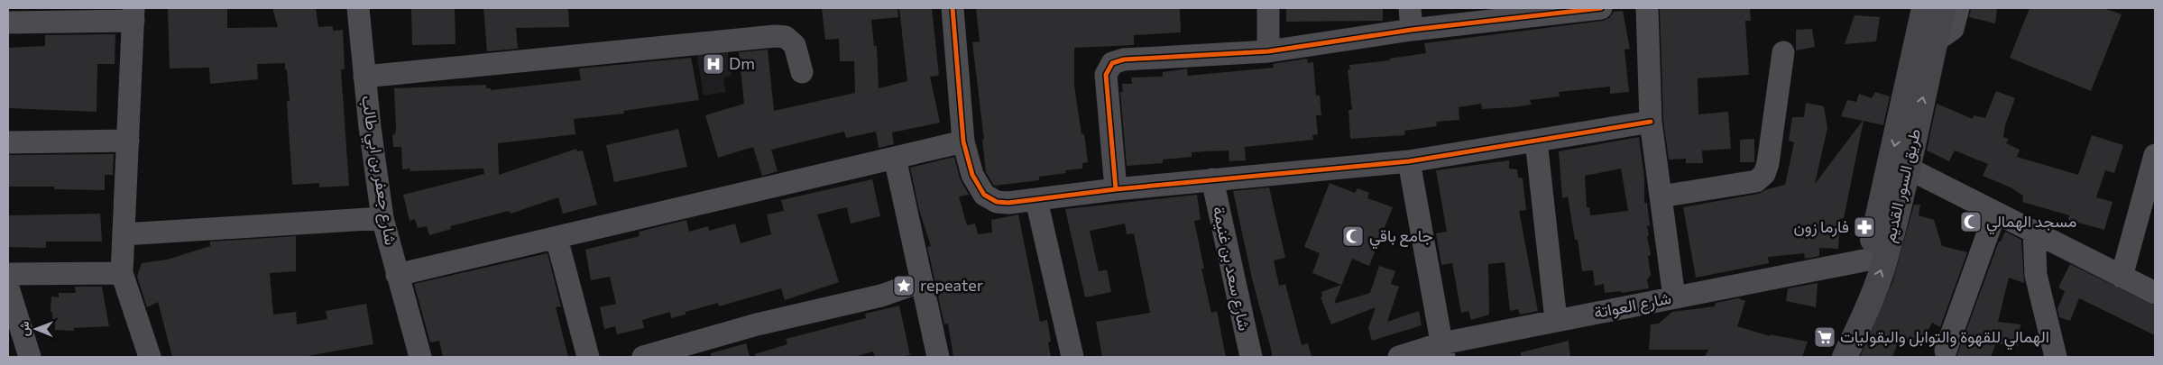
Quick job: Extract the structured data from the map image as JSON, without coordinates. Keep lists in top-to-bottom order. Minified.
{"streets":{"main road":["طريق السور القديم"],"street":["شارع جعفر بن ابي طالب","شارع سعد بن غنيمة","شارع العواتة"]},"crossings":[["طريق السور القديم","شارع العواتة"]],"places":{"hospital":["Dm"],"mosque":["مسجد الهمالي","جامع باقي"],"pharmacy":["فارما زون"],"place":["repeater"],"supermarket":["الهمالي للقهوة والتوابل والبقوليات"]},"north":"left"}
